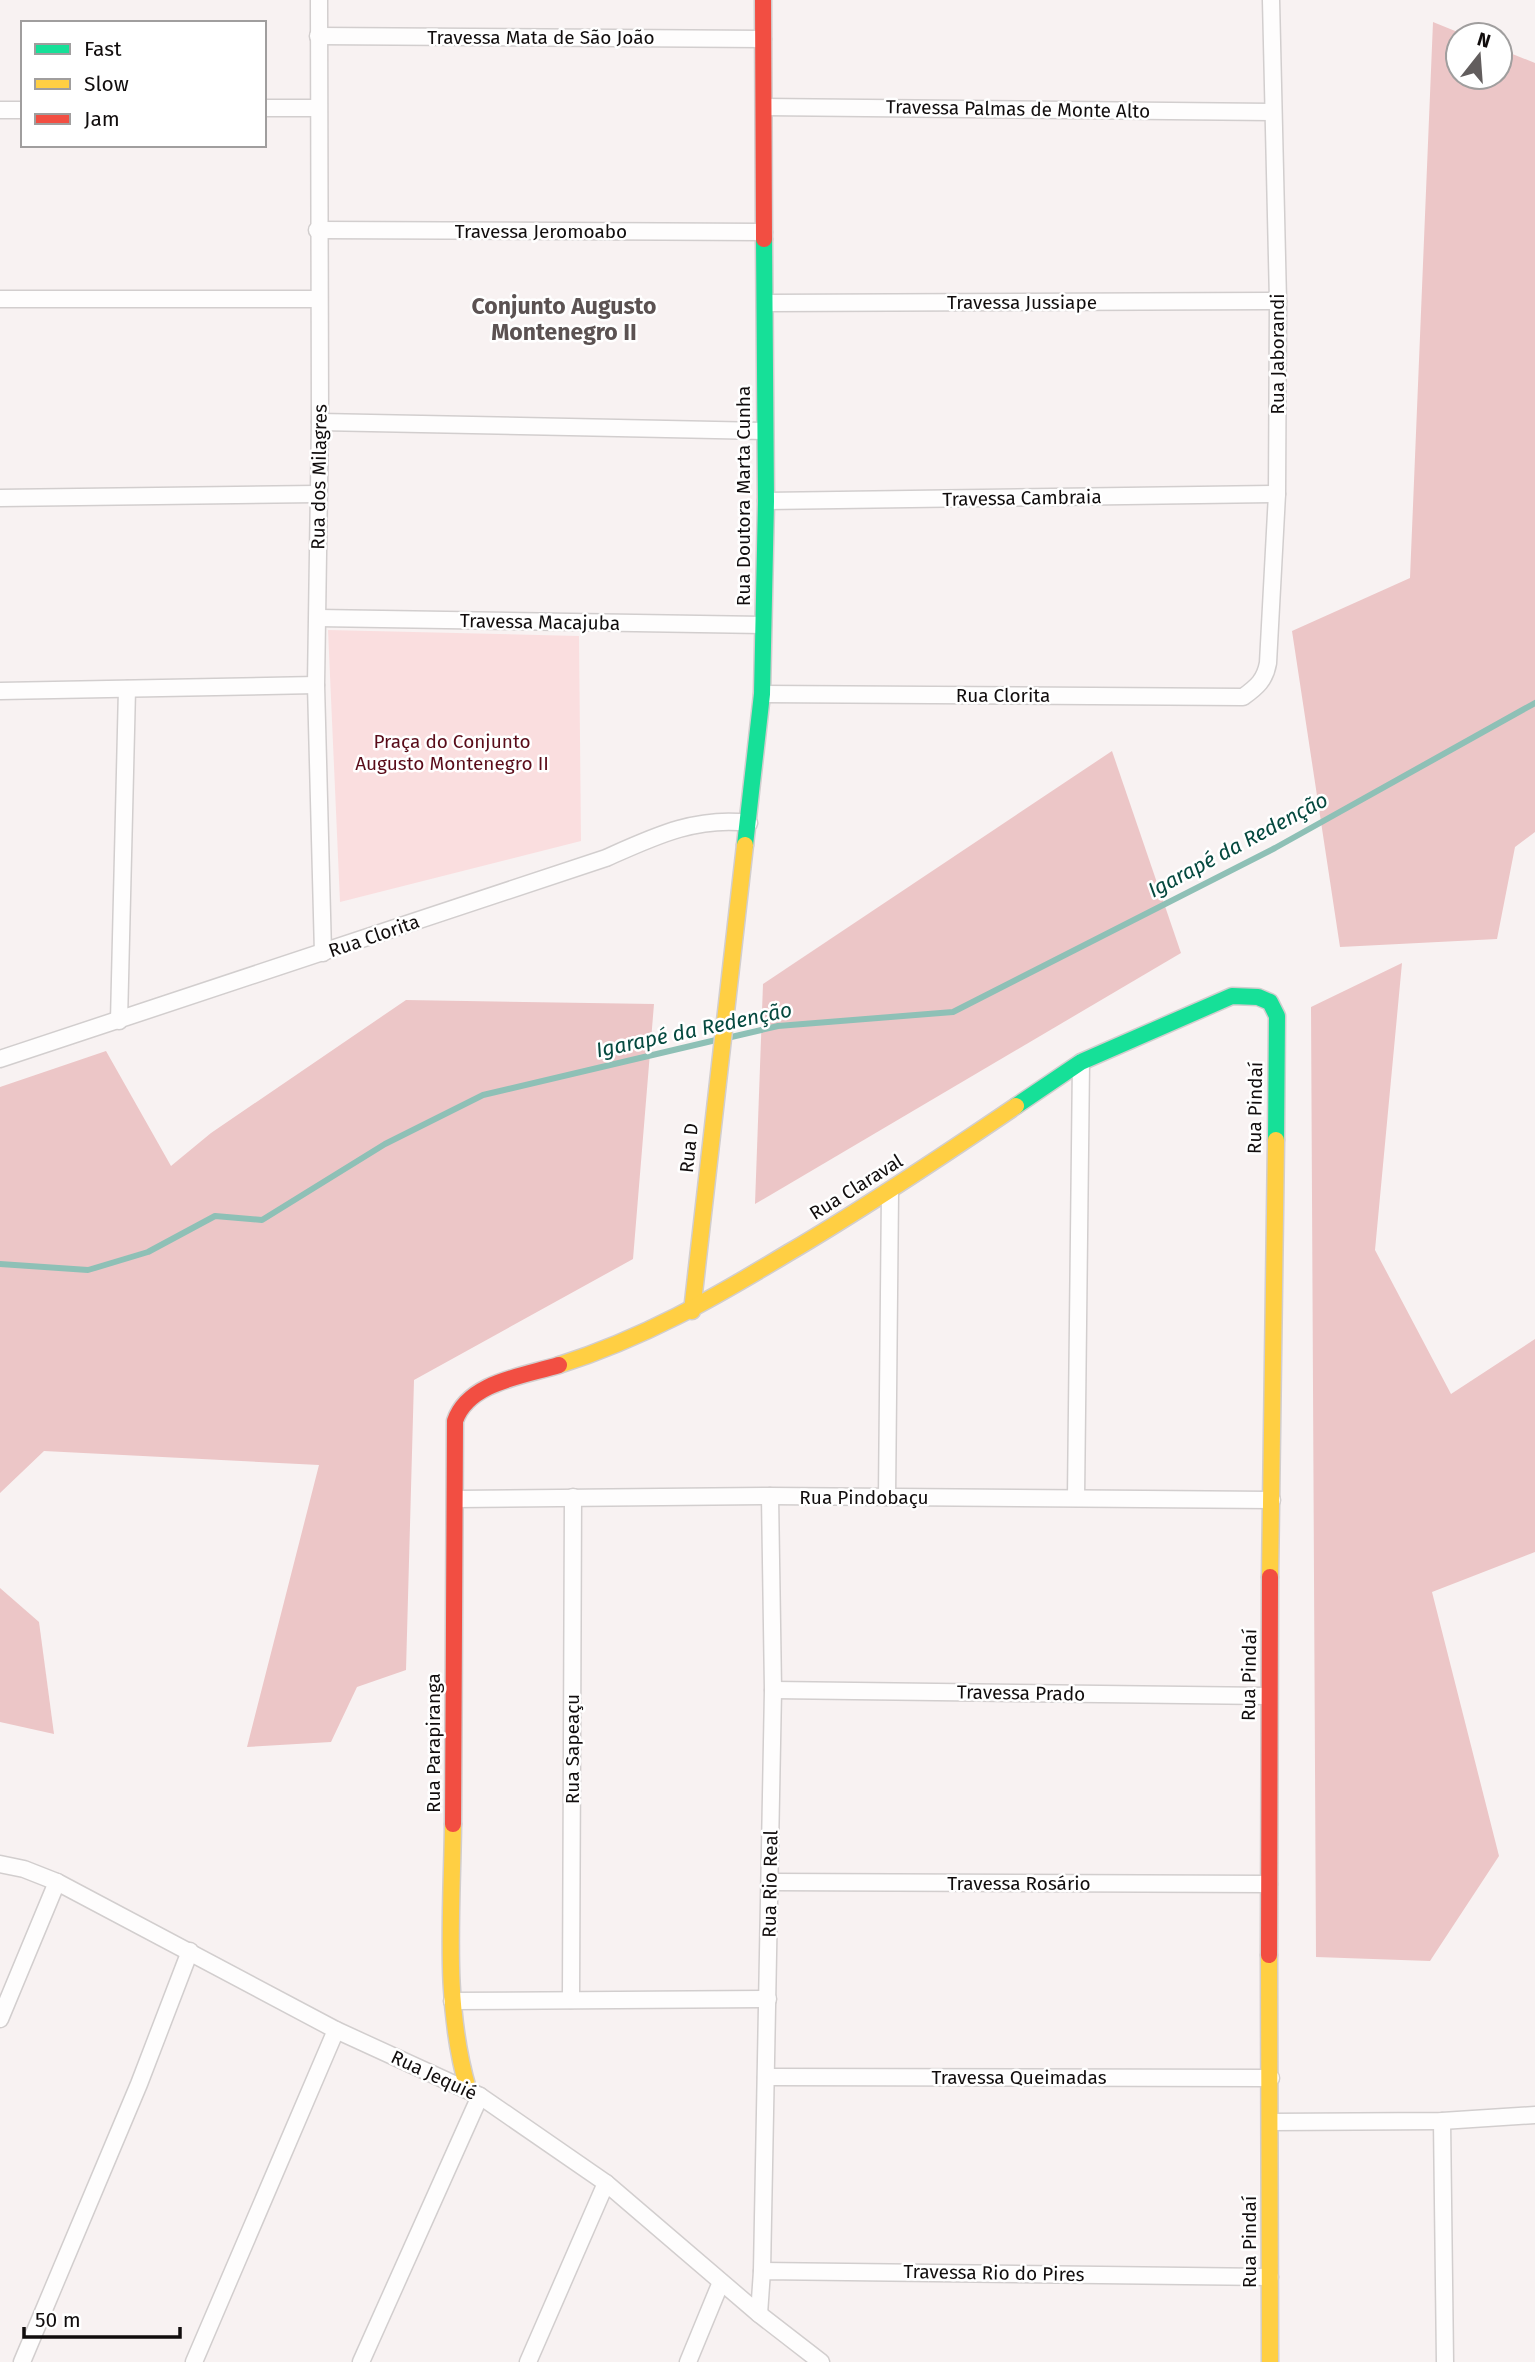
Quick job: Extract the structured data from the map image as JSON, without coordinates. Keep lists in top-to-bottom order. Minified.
{"streets":{"street":["Travessa Mata de São João","Travessa Palmas de Monte Alto","Travessa Jeromoabo","Travessa Jussiape","Rua Jaborandi","Rua dos Milagres","Rua Doutora Marta Cunha","Travessa Cambraia","Travessa Macajuba","Rua Clorita","Rua Pindaí","Rua D","Rua Claraval","Rua Pindobaçu","Travessa Prado","Rua Parapiranga","Rua Sapeaçu","Travessa Rosário","Rua Rio Real","Rua Jequié","Travessa Queimadas","Travessa Rio do Pires"]},"crossings":[["Travessa Mata de São João","Rua dos Milagres"],["Travessa Mata de São João","Rua Doutora Marta Cunha"],["Travessa Palmas de Monte Alto","Rua Jaborandi"],["Travessa Palmas de Monte Alto","Rua Doutora Marta Cunha"],["Travessa Jeromoabo","Rua dos Milagres"],["Travessa Jeromoabo","Rua Doutora Marta Cunha"],["Travessa Jussiape","Rua Jaborandi"],["Travessa Jussiape","Rua Doutora Marta Cunha"],["Rua Jaborandi","Travessa Cambraia"],["Rua Jaborandi","Rua Clorita"],["Rua dos Milagres","Travessa Macajuba"],["Rua dos Milagres","Rua Clorita"],["Rua Doutora Marta Cunha","Travessa Cambraia"],["Rua Doutora Marta Cunha","Travessa Macajuba"],["Rua Doutora Marta Cunha","Rua Clorita"],["Rua Doutora Marta Cunha","Rua D"],["Rua Pindaí","Rua Claraval"],["Rua Pindaí","Rua Pindobaçu"],["Rua Pindaí","Travessa Prado"],["Rua Pindaí","Travessa Rosário"],["Rua Pindaí","Travessa Queimadas"],["Rua Pindaí","Travessa Rio do Pires"],["Rua D","Rua Claraval"],["Rua Claraval","Rua Parapiranga"],["Rua Pindobaçu","Rua Parapiranga"],["Rua Pindobaçu","Rua Sapeaçu"],["Rua Pindobaçu","Rua Rio Real"],["Travessa Prado","Rua Rio Real"],["Rua Parapiranga","Rua Jequié"],["Travessa Rosário","Rua Rio Real"],["Rua Rio Real","Travessa Queimadas"],["Rua Rio Real","Travessa Rio do Pires"]],"districts":["Conjunto Augusto Montenegro II"],"water":["Igarapé da Redenção"],"parks":["Praça do Conjunto Augusto Montenegro II"],"legend":["Fast","Slow","Jam"],"scale_bar":"50 m","north":"top"}
